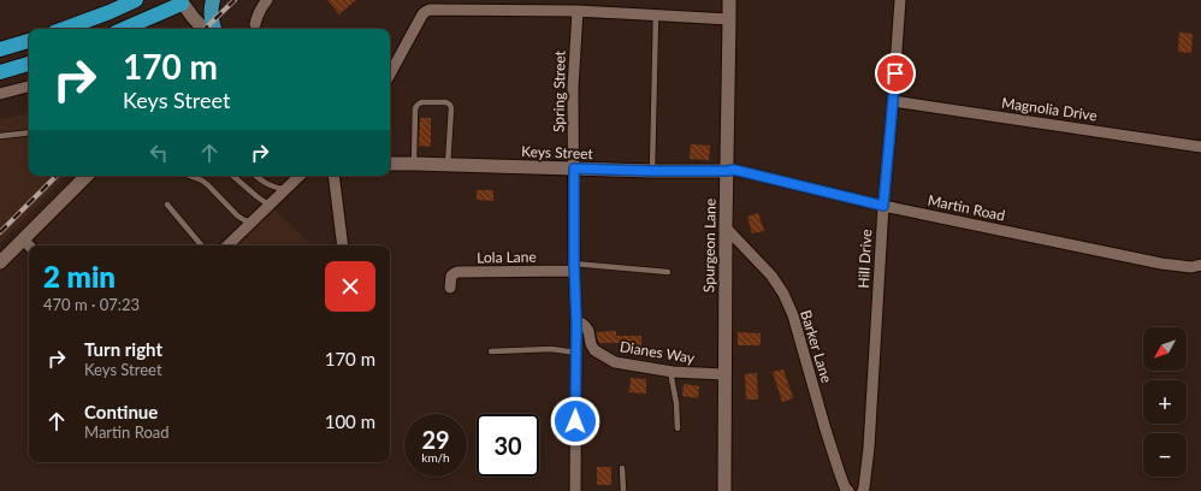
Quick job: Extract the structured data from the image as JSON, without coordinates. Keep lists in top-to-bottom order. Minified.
{"streets":{"street":["Spring Street","Magnolia Drive","Keys Street","Martin Road","Spurgeon Lane","Lola Lane","Hill Drive","Barker Lane","Dianes Way"]},"crossings":[["Spring Street","Keys Street"],["Spring Street","Lola Lane"],["Spring Street","Dianes Way"],["Magnolia Drive","Hill Drive"],["Keys Street","Martin Road"],["Keys Street","Spurgeon Lane"],["Martin Road","Spurgeon Lane"],["Martin Road","Hill Drive"],["Spurgeon Lane","Barker Lane"],["Spurgeon Lane","Dianes Way"]],"north":"bottom left","page":{"turn":["170 m","Keys Street"],"heading":["2 min","470 m · 07:23"],"map_buttons":["+","−"],"list":[{"name":"Turn right","note":"Keys Street","value":"170 m"},{"name":"Continue","note":"Martin Road","value":"100 m"}],"speed":"29 km/h","limit":"30"}}
